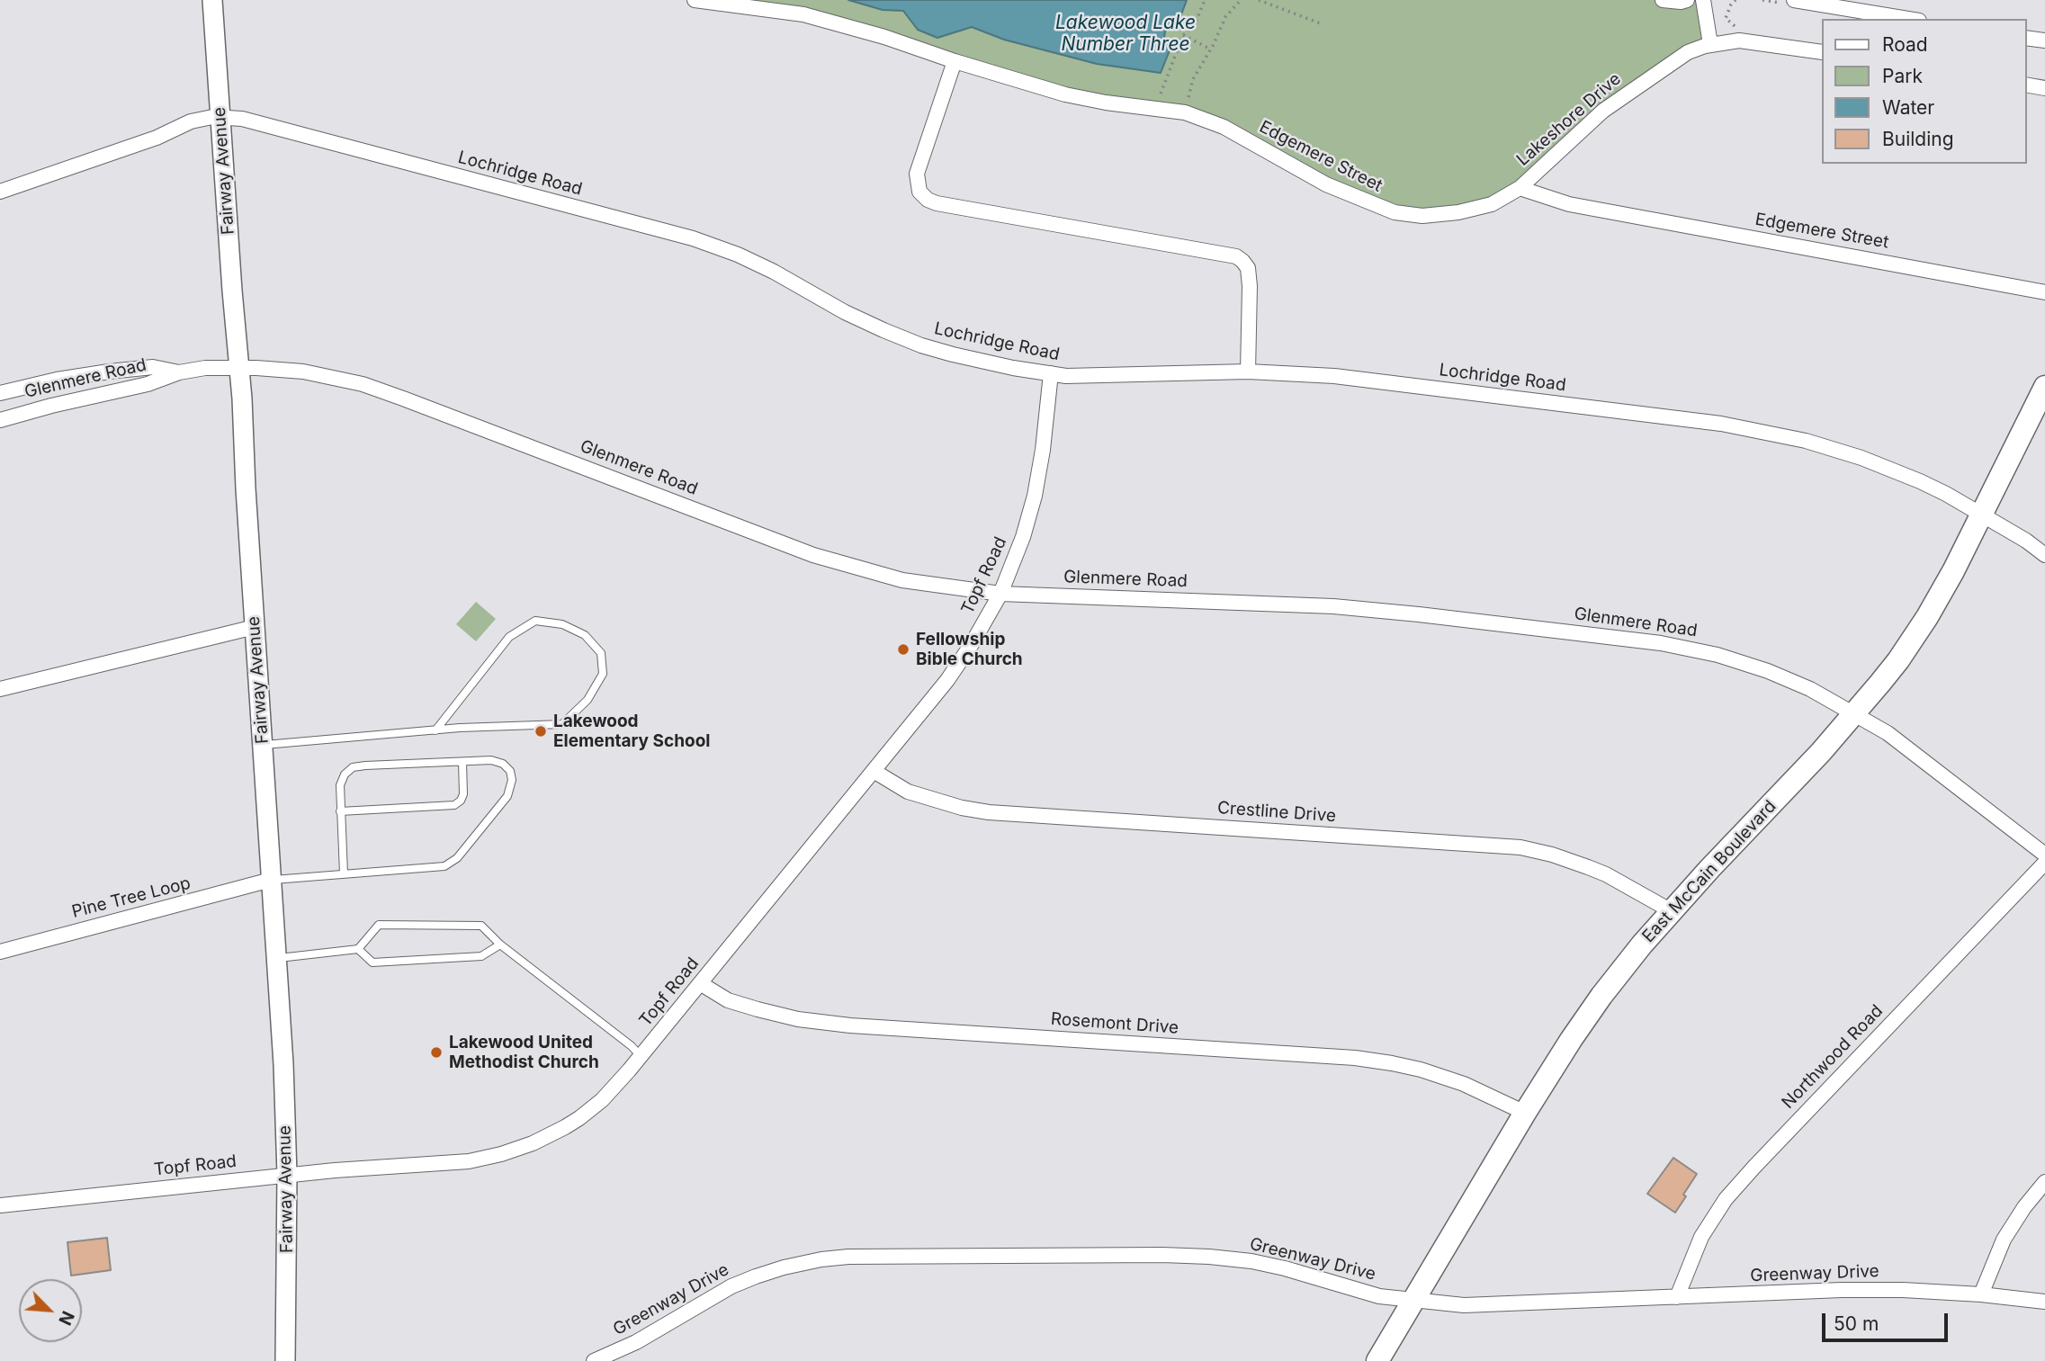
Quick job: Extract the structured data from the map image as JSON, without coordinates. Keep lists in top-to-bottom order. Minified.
{"streets":{"main road":["East McCain Boulevard"],"street":["Lakeshore Drive","Edgemere Street","Fairway Avenue","Lochridge Road","Glenmere Road","Topf Road","Crestline Drive","Pine Tree Loop","Rosemont Drive","Northwood Road","Greenway Drive"]},"crossings":[["Lakeshore Drive","Edgemere Street"],["Fairway Avenue","Lochridge Road"],["Fairway Avenue","Glenmere Road"],["Fairway Avenue","Topf Road"],["Fairway Avenue","Pine Tree Loop"],["Lochridge Road","Topf Road"],["Lochridge Road","East McCain Boulevard"],["Glenmere Road","Topf Road"],["Glenmere Road","East McCain Boulevard"],["Topf Road","Crestline Drive"],["Topf Road","Rosemont Drive"],["Crestline Drive","East McCain Boulevard"],["East McCain Boulevard","Rosemont Drive"],["East McCain Boulevard","Greenway Drive"],["Northwood Road","Greenway Drive"]],"water":["Lakewood Lake Number Three"],"places":["Fellowship Bible Church","Lakewood Elementary School","Lakewood United Methodist Church"],"legend":["Road","Park","Water","Building"],"scale_bar":"50 m","north":"bottom right"}
